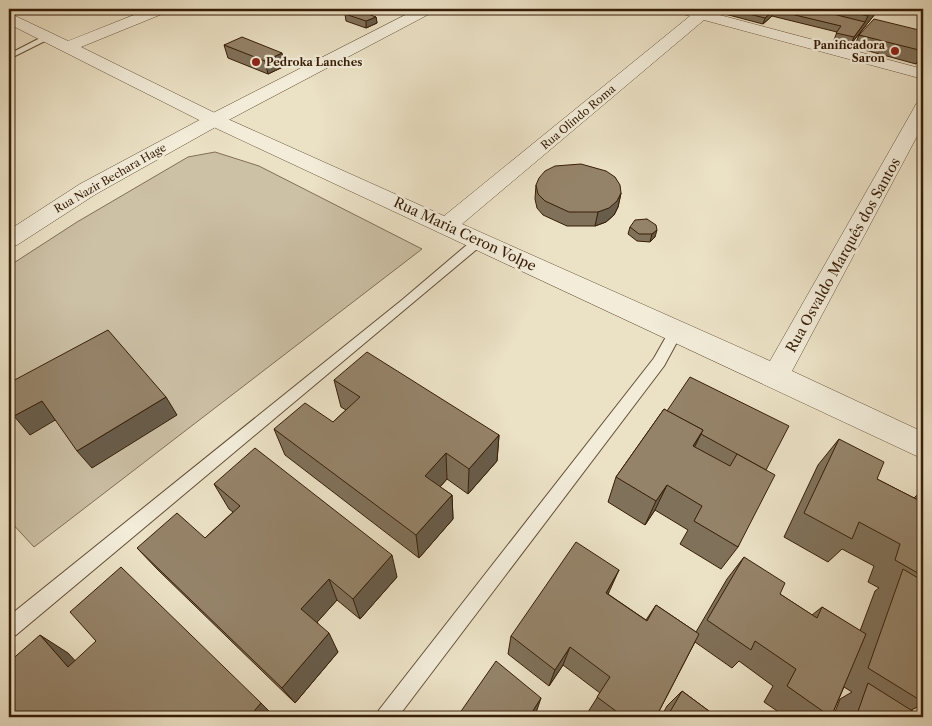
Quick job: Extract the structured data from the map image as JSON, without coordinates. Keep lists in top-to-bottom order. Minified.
{"streets":{"street":["Rua Olindo Roma","Rua Nazir Bechara Hage","Rua Maria Ceron Volpe","Rua Osvaldo Marquês dos Santos"]},"crossings":[["Rua Olindo Roma","Rua Maria Ceron Volpe"],["Rua Nazir Bechara Hage","Rua Maria Ceron Volpe"],["Rua Maria Ceron Volpe","Rua Osvaldo Marquês dos Santos"]],"places":["Panificadora Saron","Pedroka Lanches"]}
